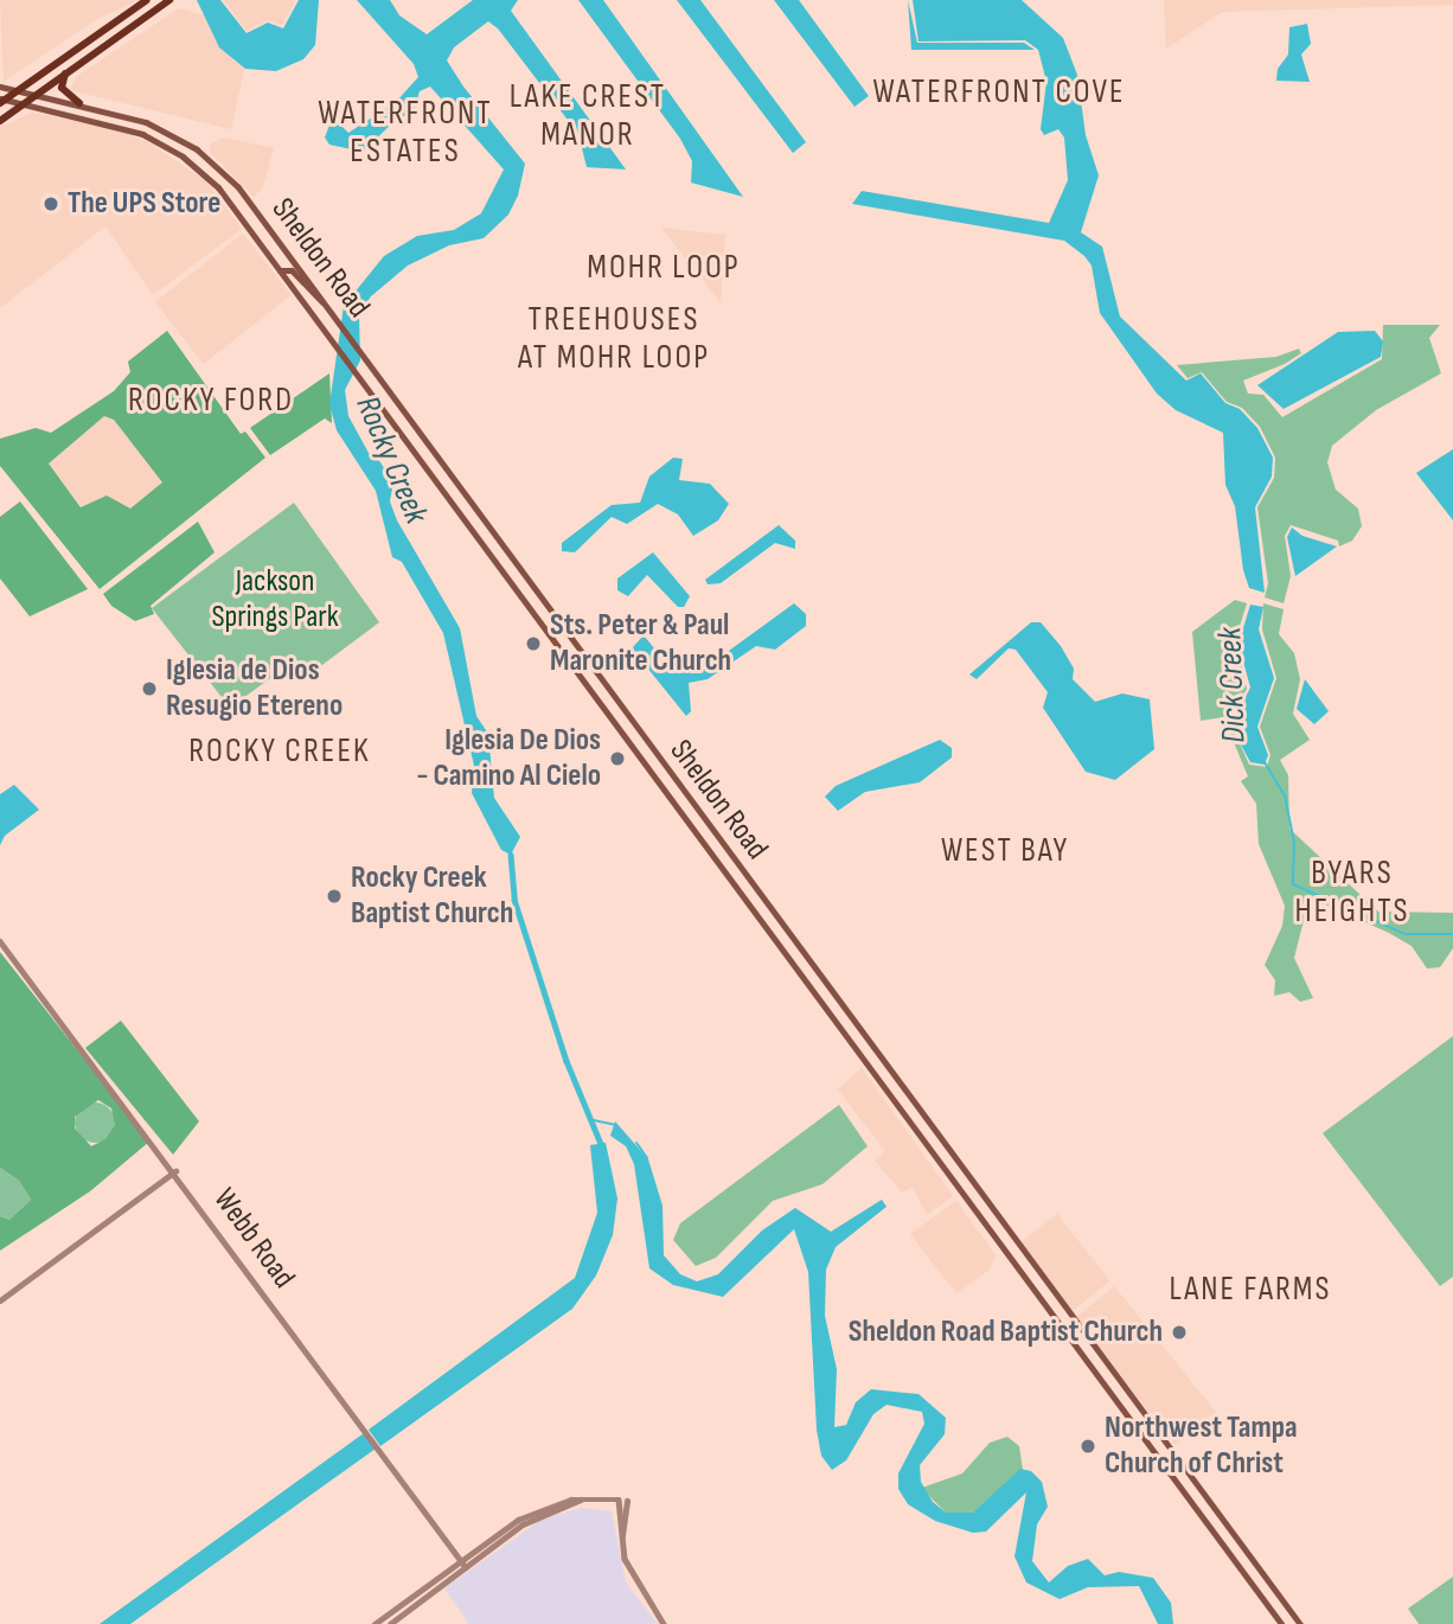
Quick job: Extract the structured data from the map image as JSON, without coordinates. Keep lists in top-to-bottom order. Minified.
{"streets":{"main road":["Sheldon Road"],"street":["Webb Road"]},"districts":["WATERFRONT COVE","LAKE CREST MANOR","WATERFRONT ESTATES","MOHR LOOP","TREEHOUSES AT MOHR LOOP","ROCKY FORD","ROCKY CREEK","WEST BAY","BYARS HEIGHTS","LANE FARMS"],"water":["Rocky Creek","Dick Creek"],"parks":["Jackson Springs Park"],"places":["The UPS Store","Sts. Peter & Paul Maronite Church","Iglesia de Dios Resugio Etereno","Iglesia De Dios - Camino Al Cielo","Rocky Creek Baptist Church","Sheldon Road Baptist Church","Northwest Tampa Church of Christ"]}
